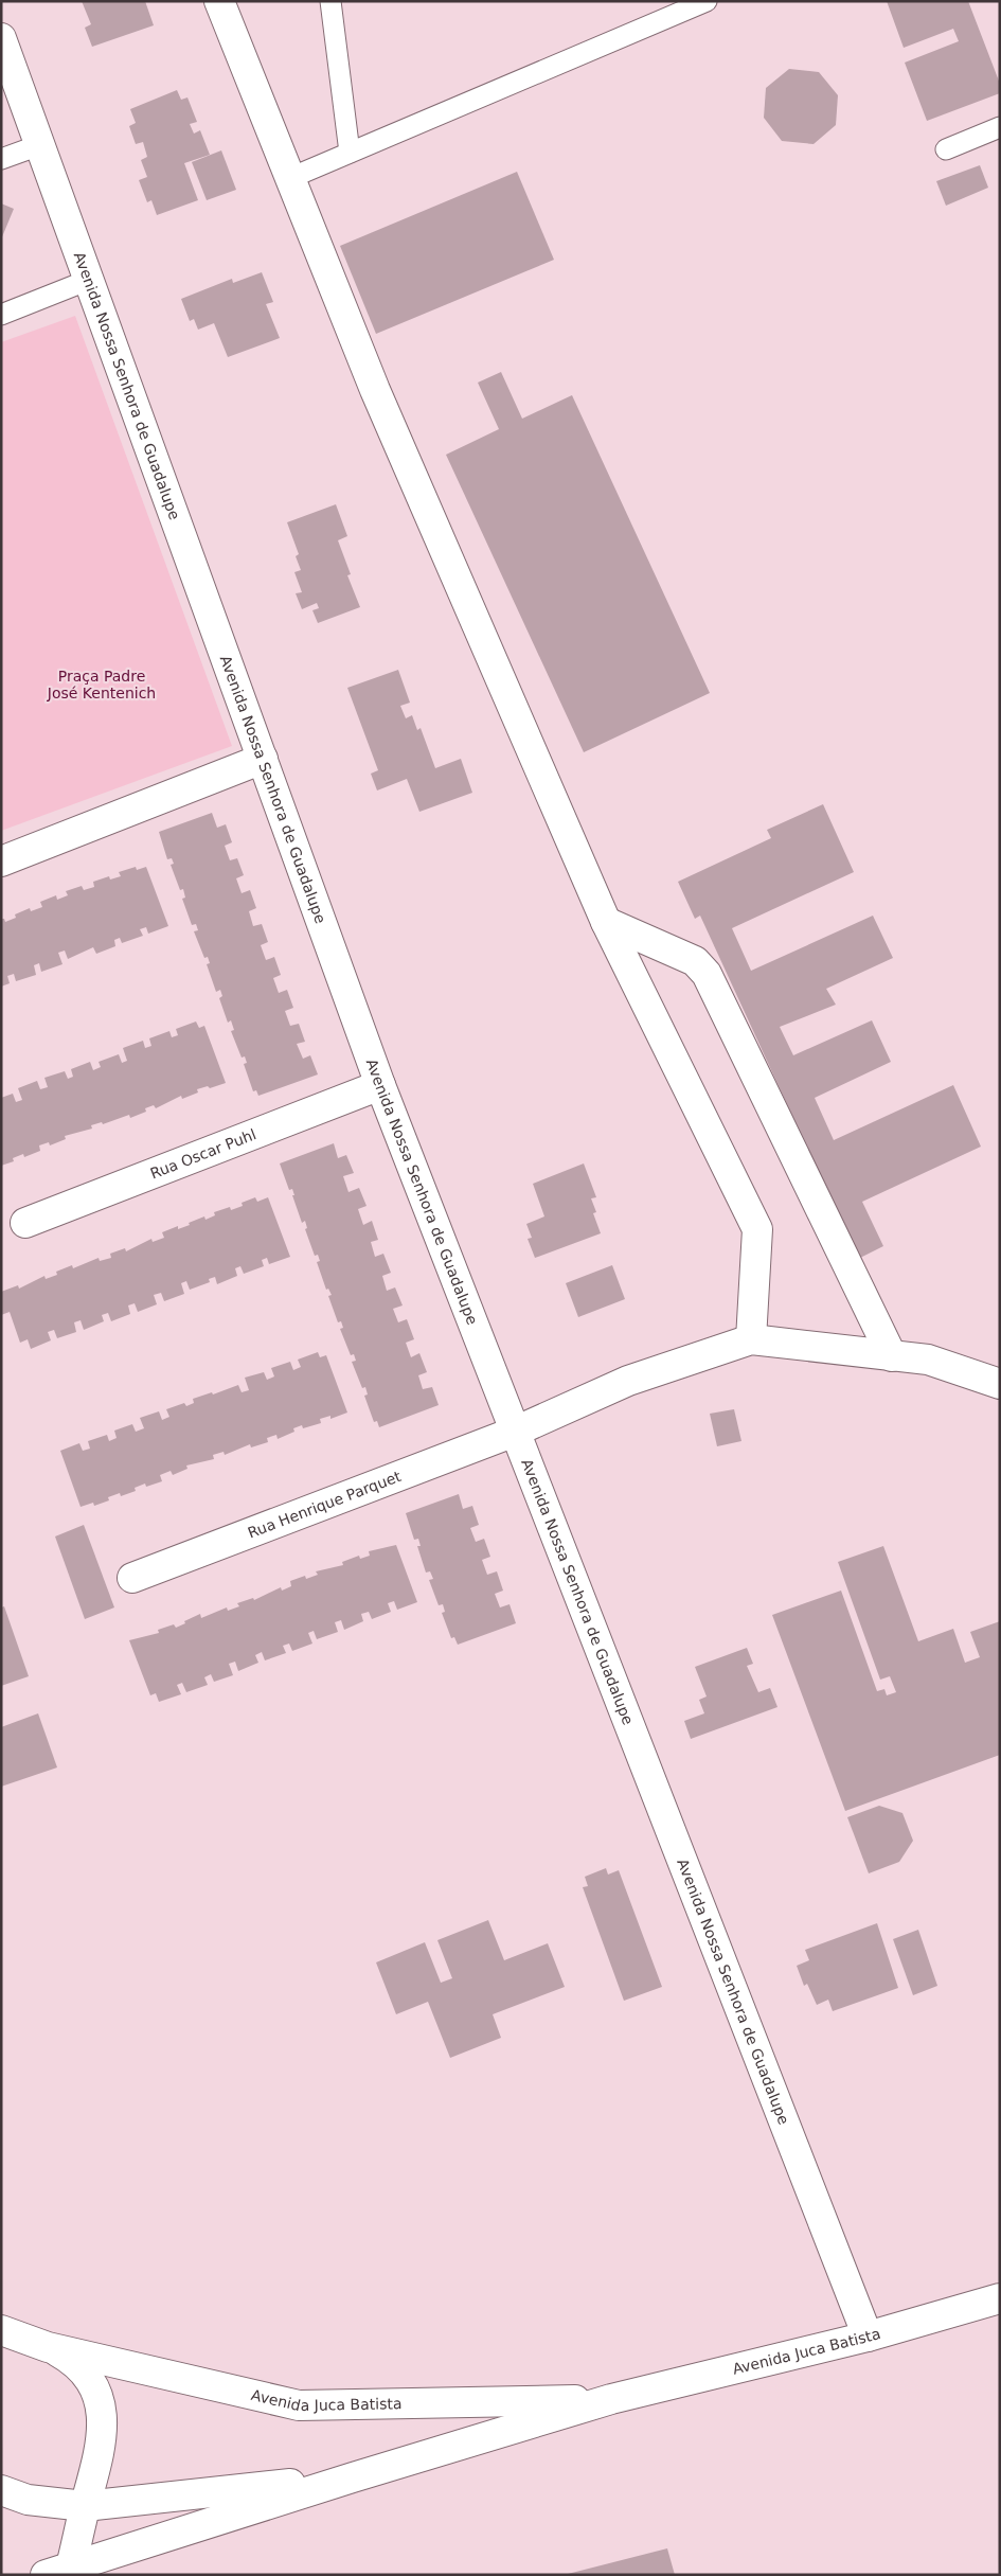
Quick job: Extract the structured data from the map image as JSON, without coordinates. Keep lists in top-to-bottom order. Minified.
{"streets":{"street":["Avenida Nossa Senhora de Guadalupe","Rua Oscar Puhl","Rua Henrique Parquet","Avenida Juca Batista"]},"crossings":[["Avenida Nossa Senhora de Guadalupe","Rua Oscar Puhl"],["Avenida Nossa Senhora de Guadalupe","Rua Henrique Parquet"],["Avenida Nossa Senhora de Guadalupe","Avenida Juca Batista"]],"parks":["Praça Padre José Kentenich"]}
